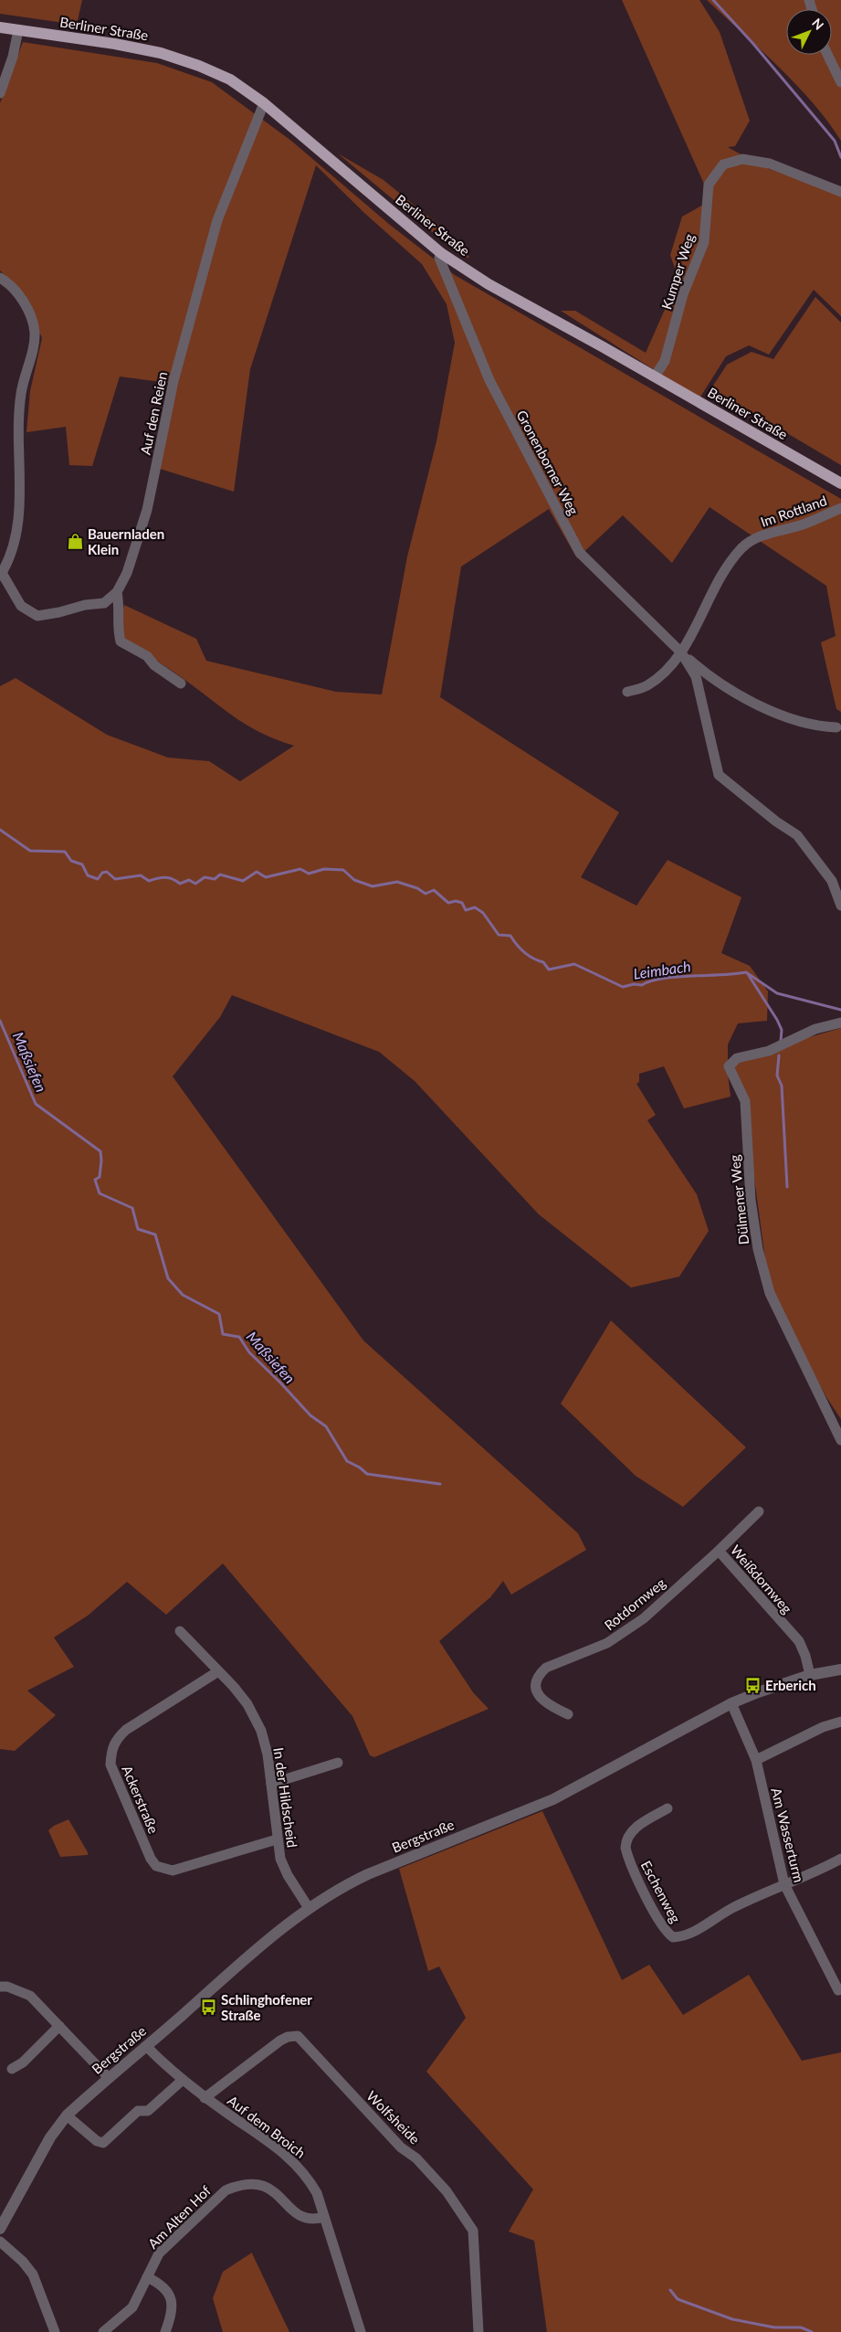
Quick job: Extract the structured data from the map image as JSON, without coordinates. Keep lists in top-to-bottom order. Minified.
{"streets":{"main road":["Berliner Straße"],"street":["Kumper Weg","Auf den Reien","Gronenborner Weg","Im Rottland","Dülmener Weg","Weißdornweg","Rotdornweg","In der Hildscheid","Ackerstraße","Am Wasserturm","Bergstraße","Eschenweg","Wolfsheide","Auf dem Broich","Am Alten Hof"]},"crossings":[["Berliner Straße","Kumper Weg"],["Berliner Straße","Auf den Reien"],["Berliner Straße","Gronenborner Weg"],["Gronenborner Weg","Im Rottland"],["Weißdornweg","Rotdornweg"],["Weißdornweg","Bergstraße"],["In der Hildscheid","Ackerstraße"],["In der Hildscheid","Bergstraße"],["Am Wasserturm","Bergstraße"],["Am Wasserturm","Eschenweg"],["Bergstraße","Auf dem Broich"],["Wolfsheide","Auf dem Broich"],["Auf dem Broich","Am Alten Hof"]],"water":["Leimbach","Maßsiefen"],"places":{"shop":["Bauernladen Klein"],"bus stop":["Erberich","Schlinghofener Straße"]},"north":"top right"}
